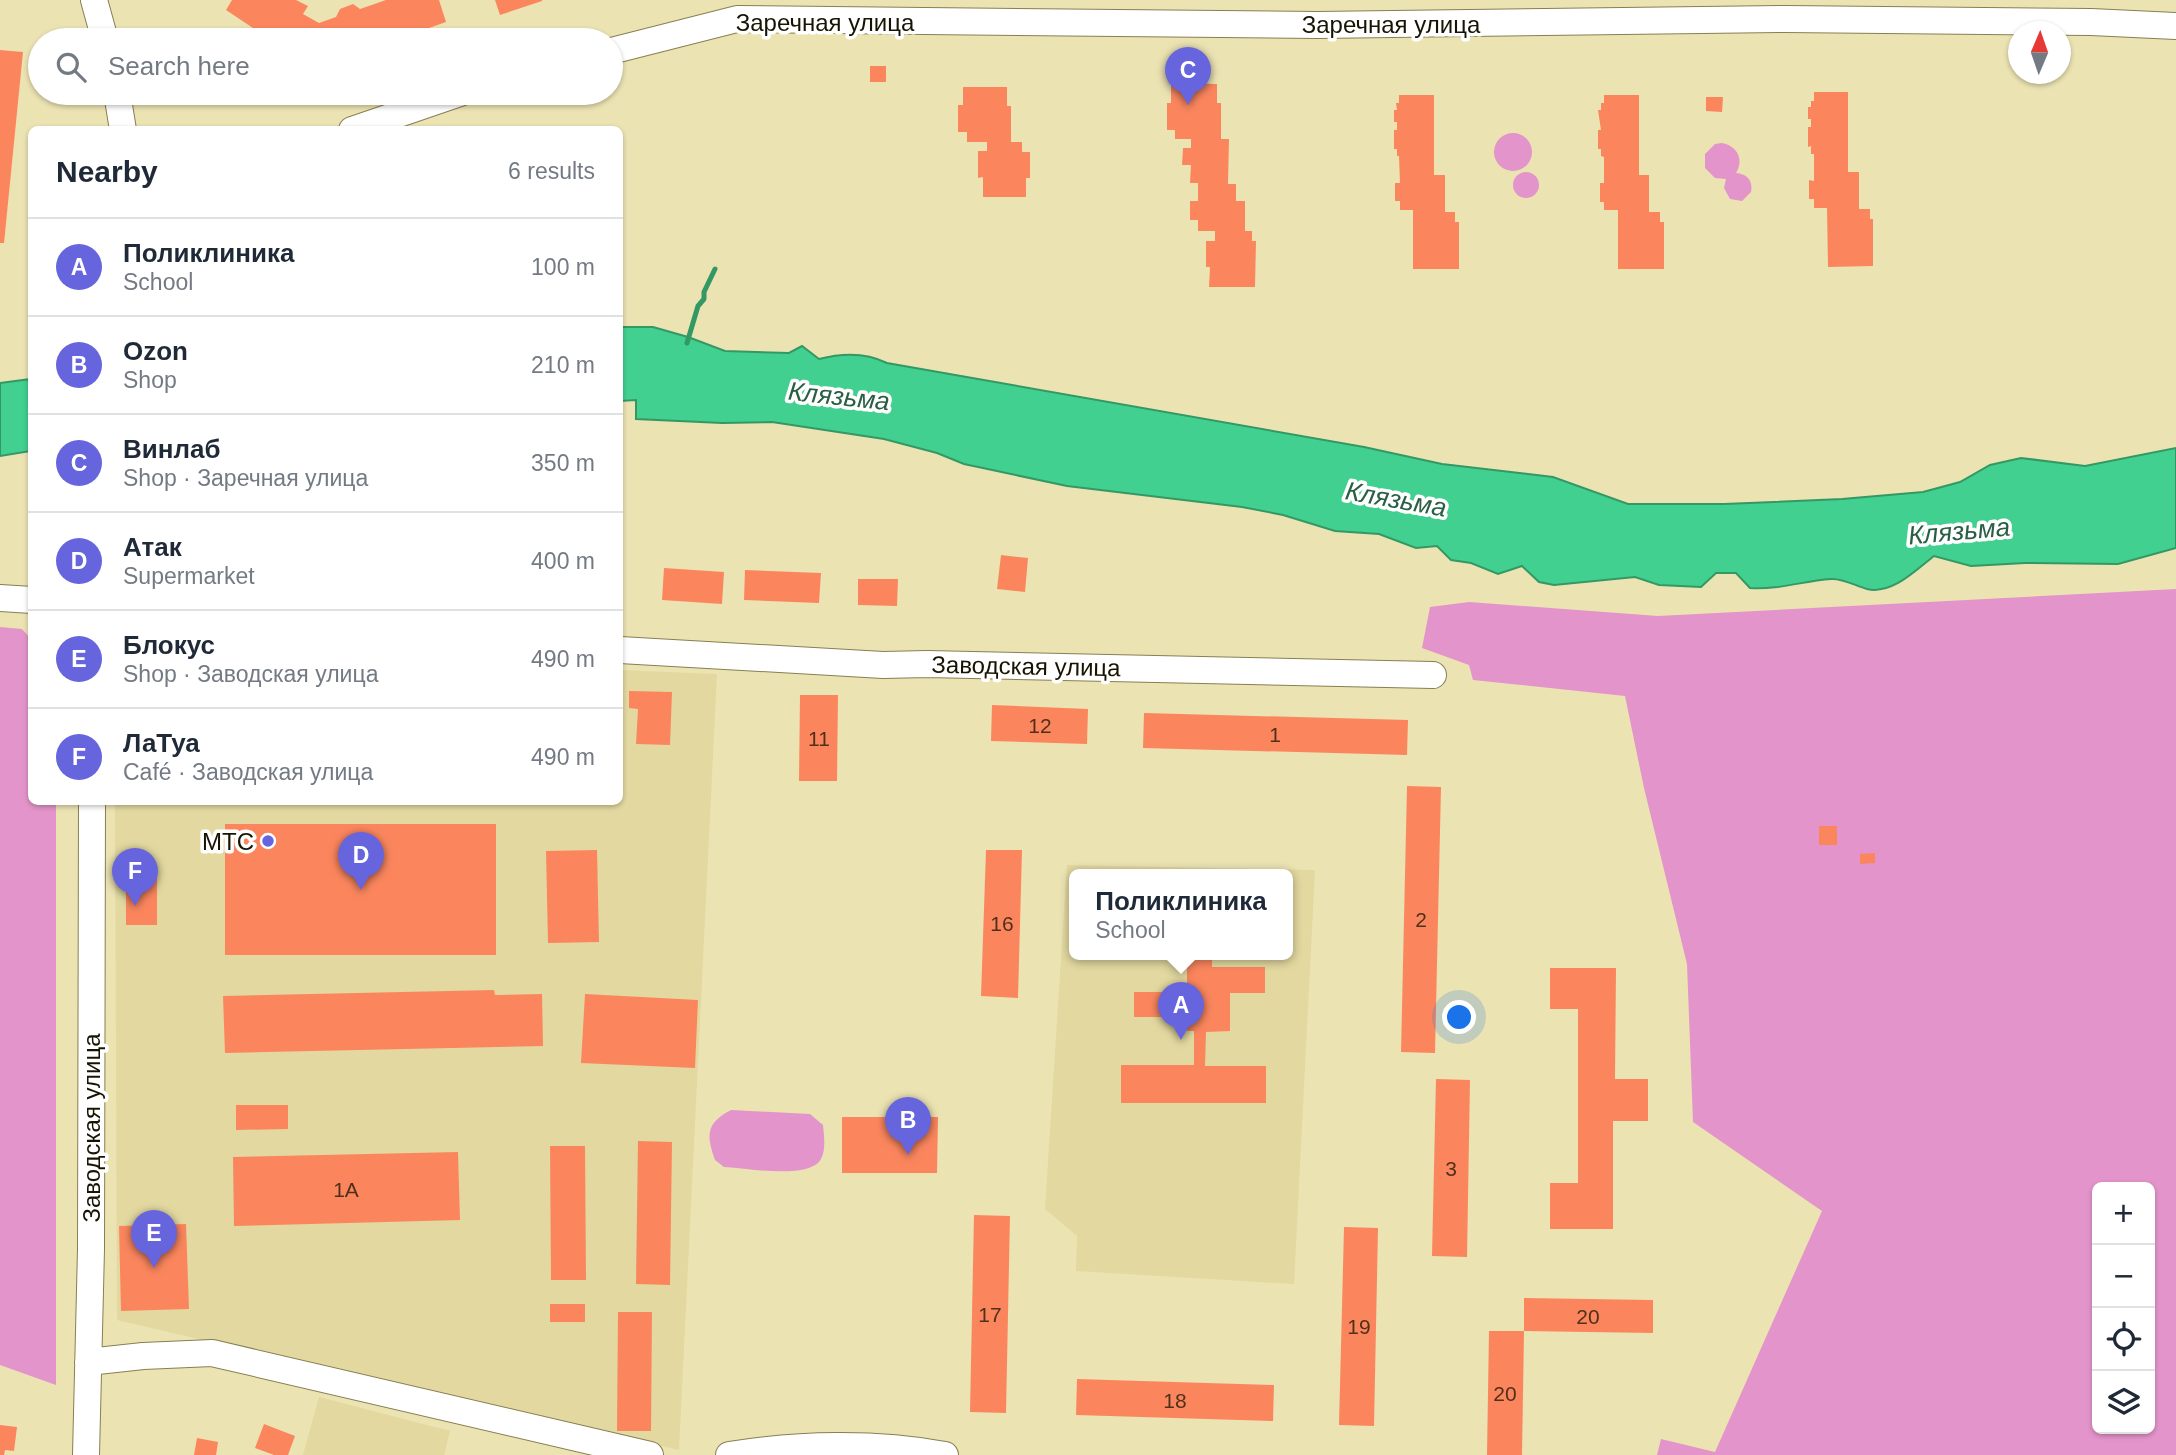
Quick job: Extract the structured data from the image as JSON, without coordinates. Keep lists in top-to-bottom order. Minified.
{"streets":{"street":["Заречная улица","Заводская улица"]},"water":["Клязьма"],"places":["МТС"],"house_numbers":["12","1","11","2","16","3","1А","17","20","19","20","18"],"north":"top","page":{"search":"Search here","pins":["C","D","F","A","B","E"],"heading":["Nearby","6 results"],"list":[{"mark":"A","name":"Поликлиника","note":"School","value":"100 m"},{"mark":"B","name":"Ozon","note":"Shop","value":"210 m"},{"mark":"C","name":"Винлаб","note":"Shop · Заречная улица","value":"350 m"},{"mark":"D","name":"Атак","note":"Supermarket","value":"400 m"},{"mark":"E","name":"Блокус","note":"Shop · Заводская улица","value":"490 m"},{"mark":"F","name":"ЛаТуа","note":"Café · Заводская улица","value":"490 m"}],"popup":["Поликлиника","School"],"map_buttons":["+","−"]}}
